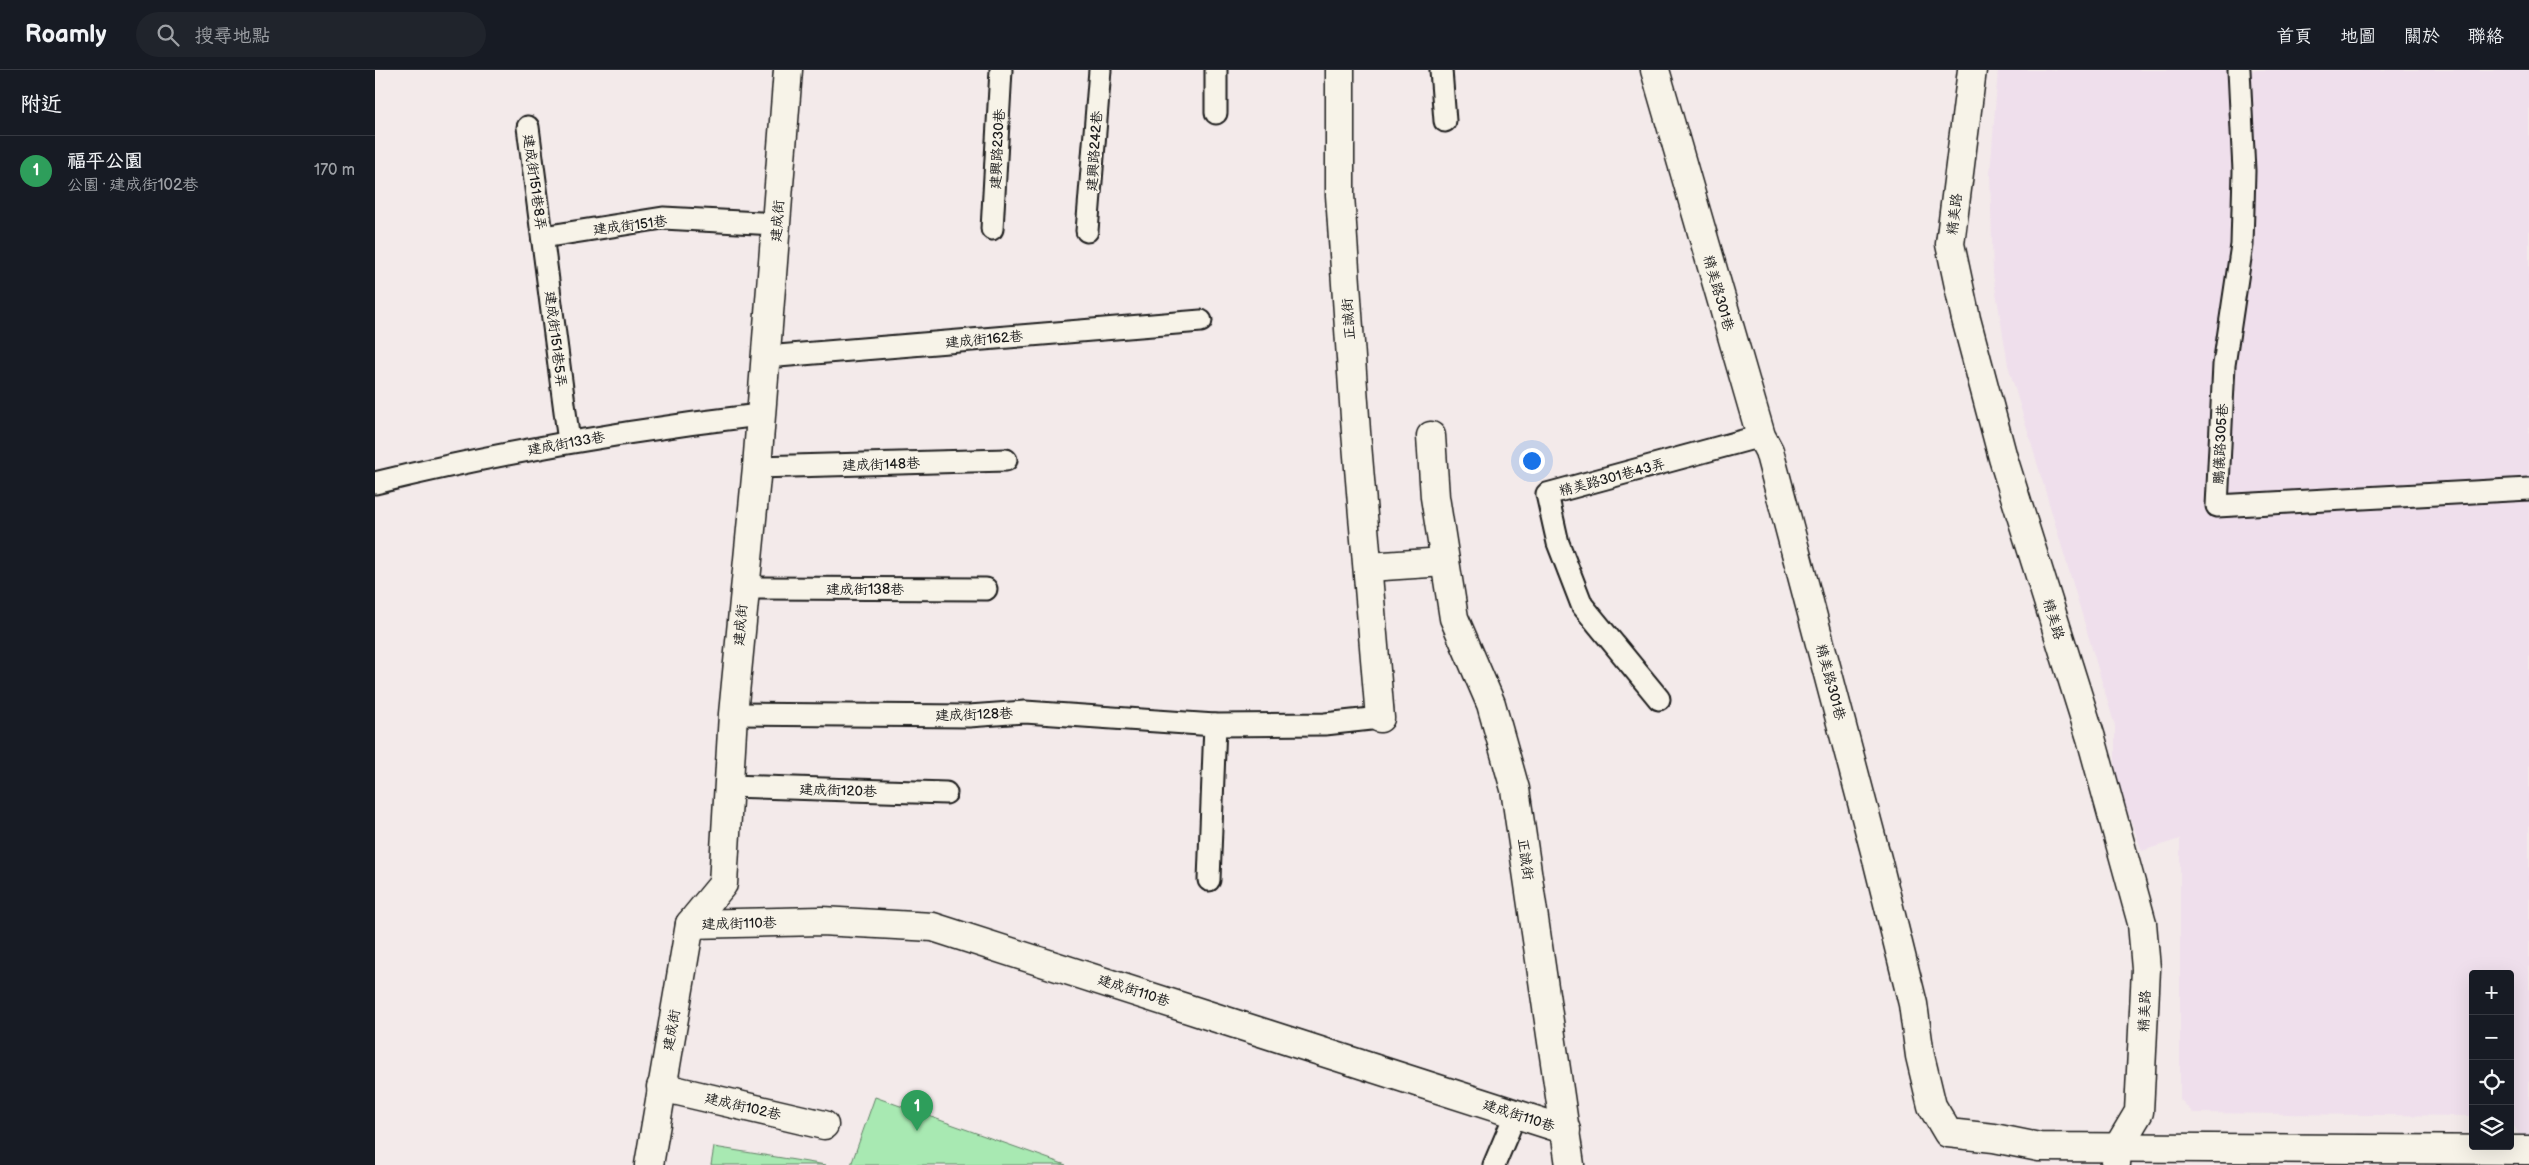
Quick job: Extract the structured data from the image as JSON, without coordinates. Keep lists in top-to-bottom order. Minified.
{"streets":{"street":["精美路","建成街","精美路301巷","正誠街","建成街110巷","建成街102巷"],"lane":["建興路230巷","建興路242巷","建成街151巷8弄","建成街151巷","建成街151巷5弄","建成街162巷","建成街133巷","鵬儀路305巷","建成街148巷","精美路301巷43弄","建成街138巷","建成街128巷","建成街120巷"]},"crossings":[["建成街151巷8弄","建成街151巷"],["建成街151巷8弄","建成街151巷5弄"],["精美路","精美路301巷"],["建成街","建成街151巷"],["建成街","建成街162巷"],["建成街","建成街133巷"],["建成街","建成街148巷"],["建成街","建成街138巷"],["建成街","建成街128巷"],["建成街","建成街120巷"],["建成街","建成街110巷"],["建成街","建成街102巷"],["建成街151巷","建成街151巷5弄"],["精美路301巷","精美路301巷43弄"],["正誠街","建成街128巷"],["正誠街","建成街110巷"],["建成街151巷5弄","建成街133巷"]],"page":{"header":"Roamly","search":"搜尋地點","nav":["首頁","地圖","關於","聯絡"],"heading":"附近","list":[{"mark":"1","name":"福平公園","note":"公園 · 建成街102巷","value":"170 m"}],"map_buttons":["+","−"],"pins":"1"}}
